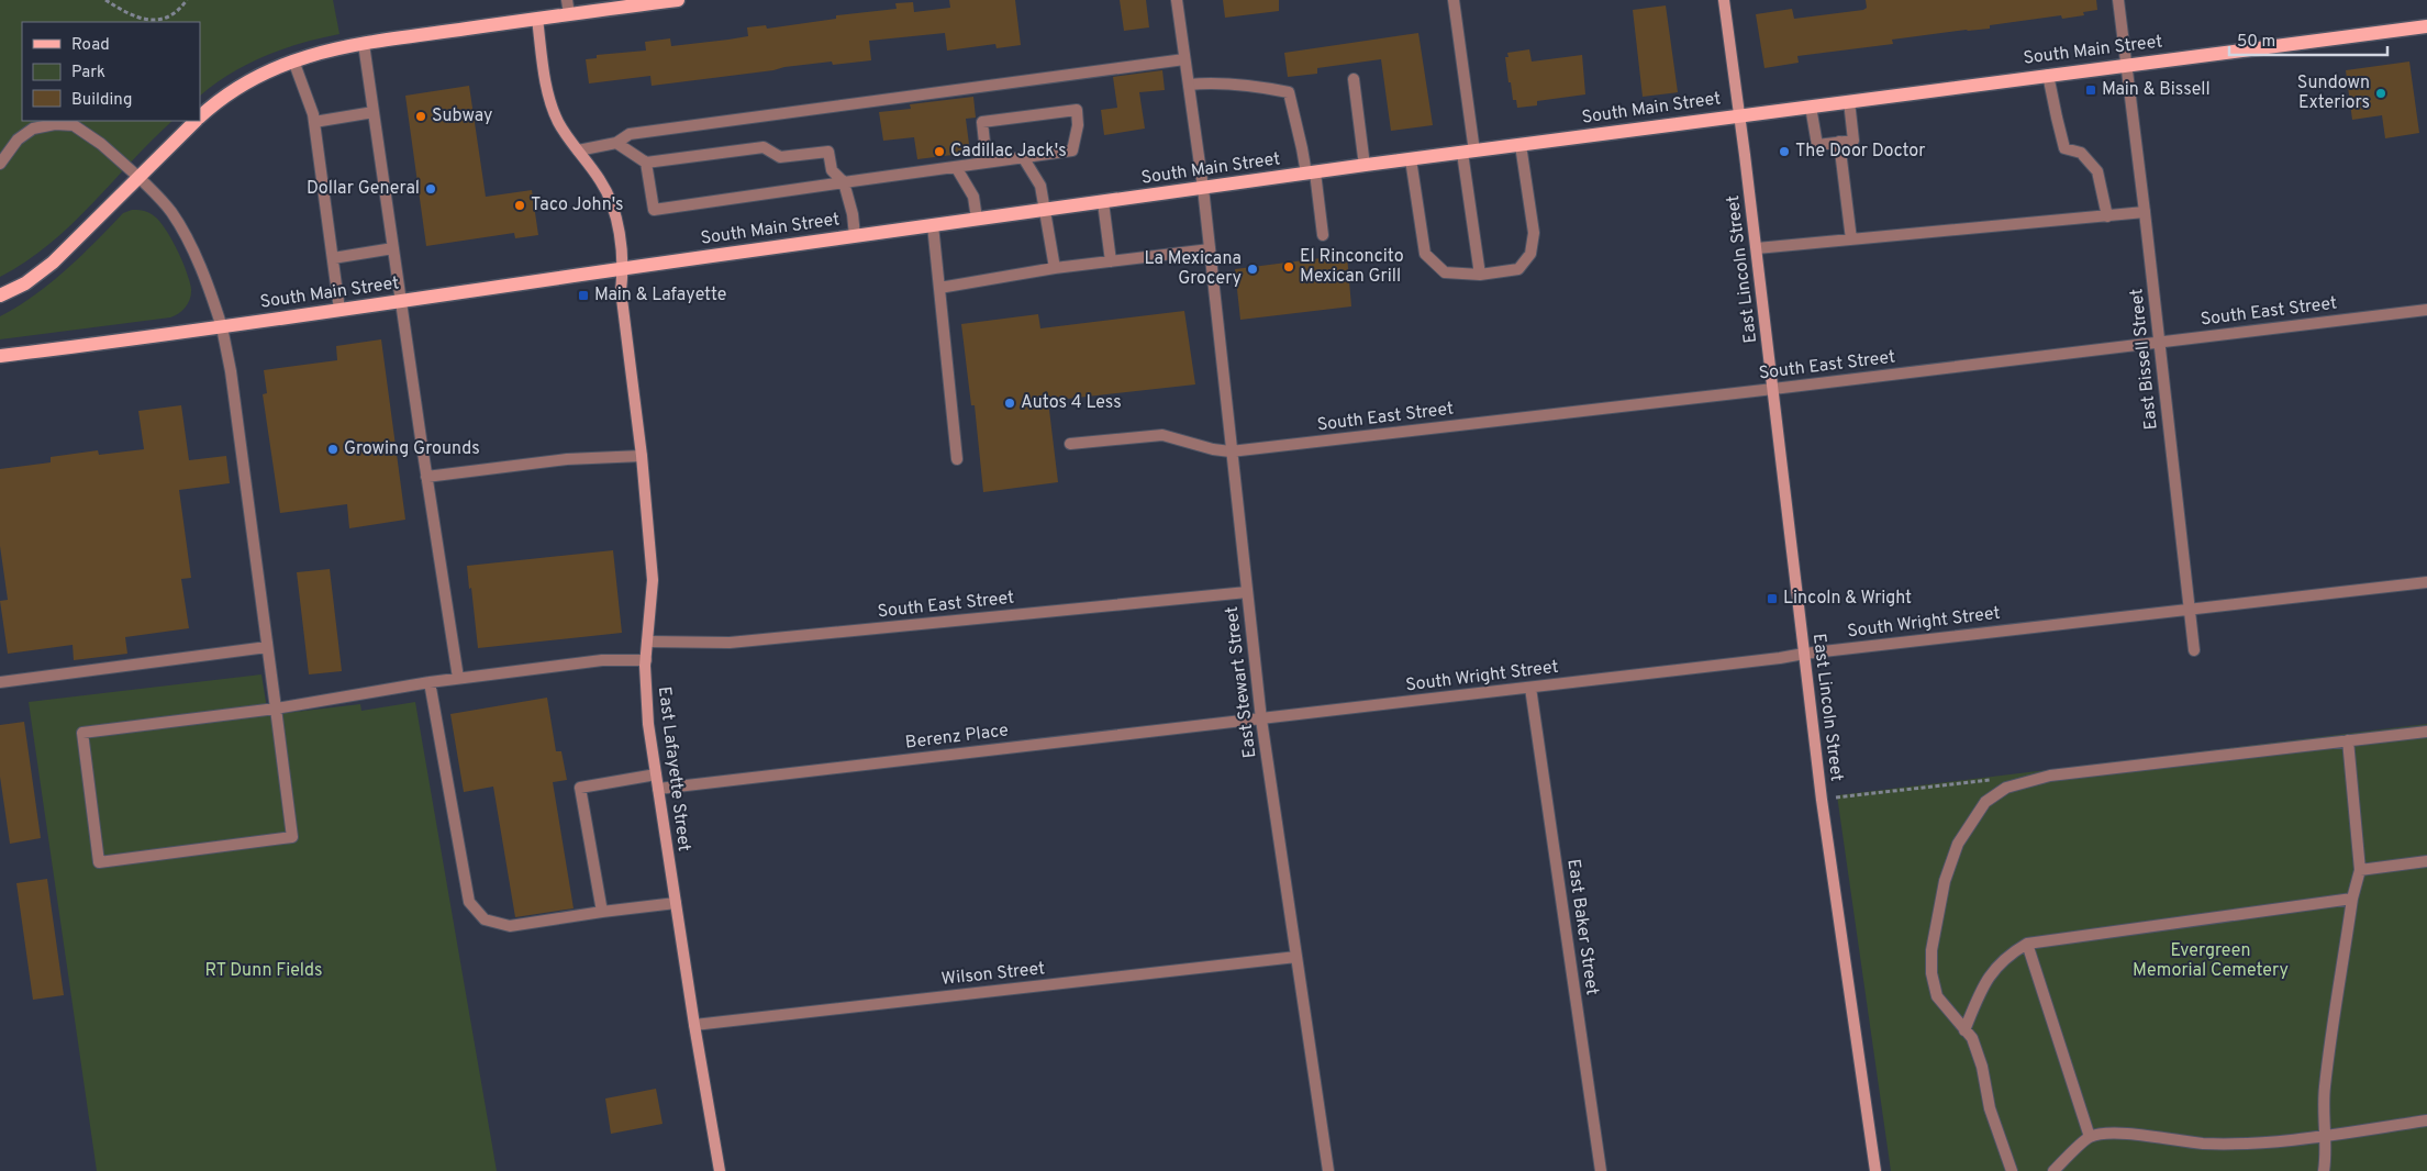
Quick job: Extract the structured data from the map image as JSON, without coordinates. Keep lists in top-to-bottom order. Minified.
{"streets":{"main road":["South Main Street"],"street":["East Lincoln Street","South East Street","East Bissell Street","South Wright Street","East Stewart Street","Berenz Place","East Lafayette Street","East Baker Street","Wilson Street"]},"crossings":[["South Main Street","East Lincoln Street"],["South Main Street","East Bissell Street"],["South Main Street","East Stewart Street"],["South Main Street","East Lafayette Street"],["East Lincoln Street","South East Street"],["East Lincoln Street","South Wright Street"],["South East Street","East Bissell Street"],["South East Street","East Stewart Street"],["South East Street","East Lafayette Street"],["East Bissell Street","South Wright Street"],["South Wright Street","East Stewart Street"],["South Wright Street","Berenz Place"],["South Wright Street","East Baker Street"],["East Stewart Street","Berenz Place"],["East Stewart Street","Wilson Street"],["Berenz Place","East Lafayette Street"],["East Lafayette Street","Wilson Street"]],"parks":["Evergreen Memorial Cemetery","RT Dunn Fields"],"places":{"transit":["Main & Bissell","Main & Lafayette","Lincoln & Wright"],"other":["Sundown Exteriors","Subway","Cadillac Jack's","The Door Doctor","Dollar General","Taco John's","El Rinconcito Mexican Grill","La Mexicana Grocery","Autos 4 Less","Growing Grounds"]},"legend":["Road","Park","Building"],"scale_bar":"50 m"}
